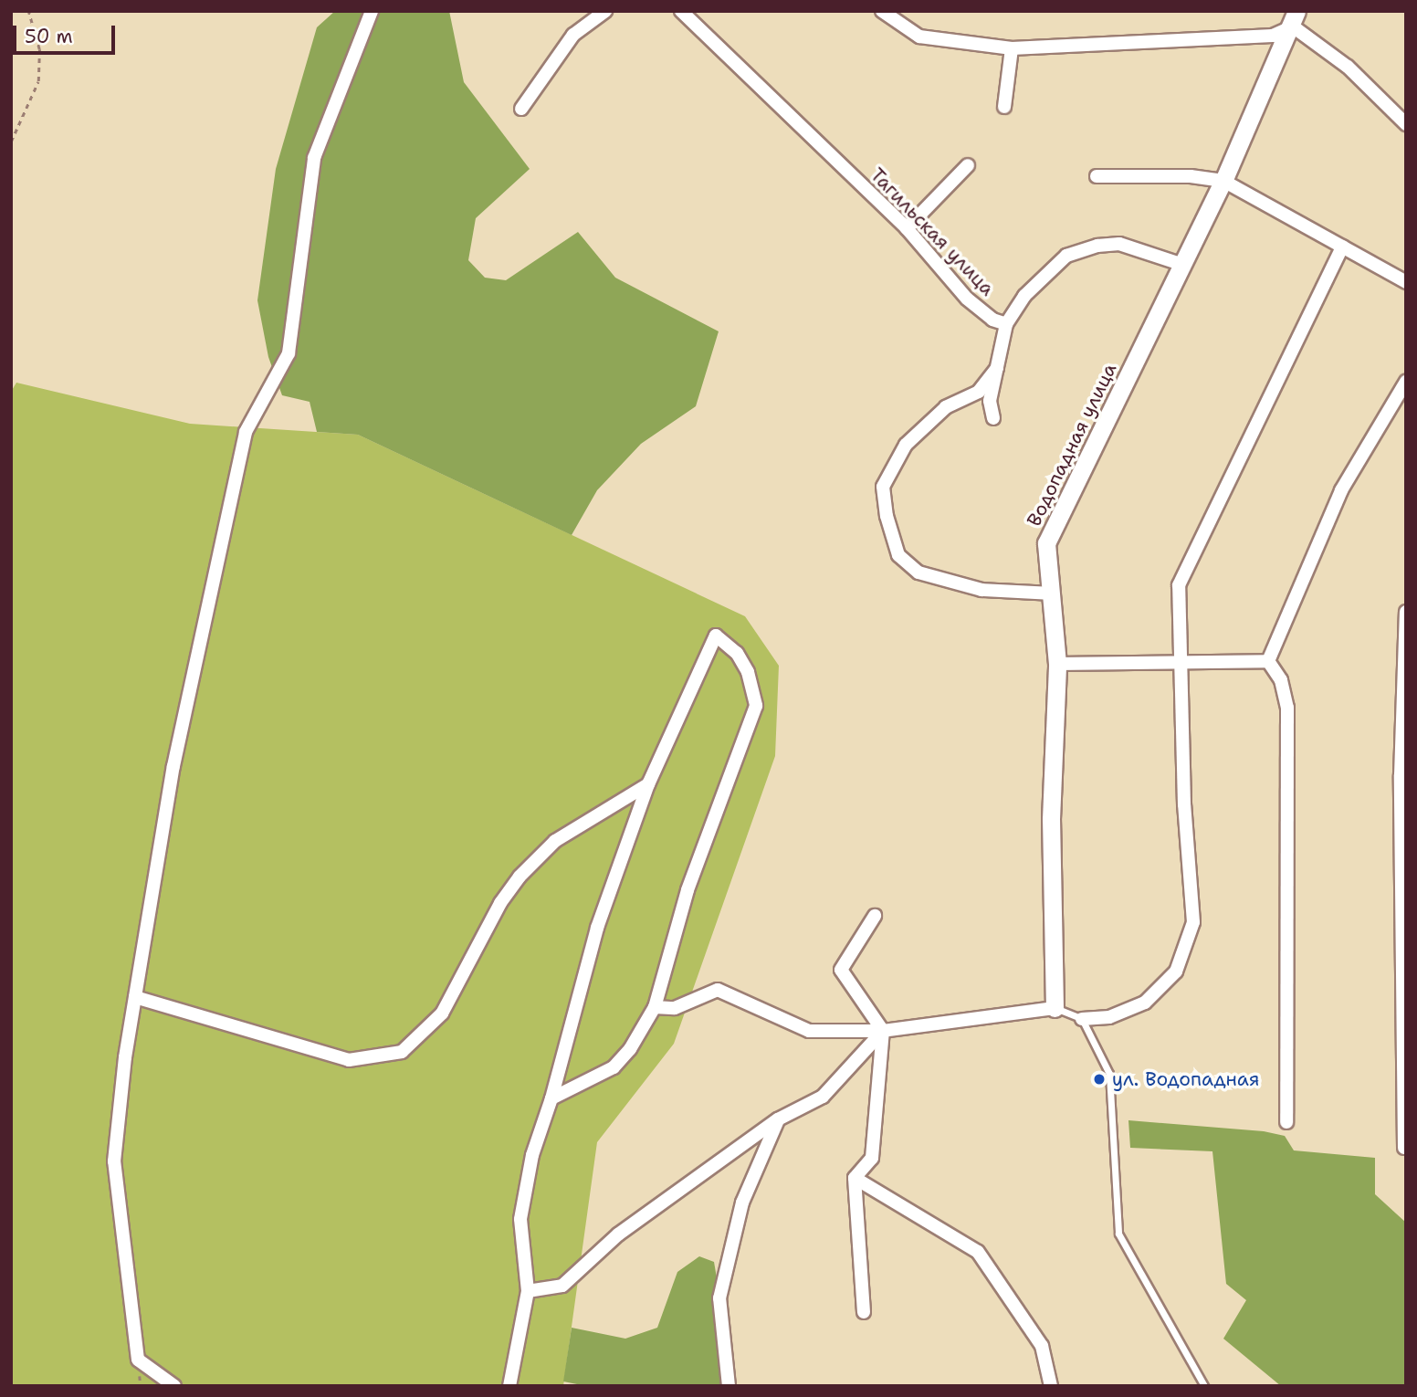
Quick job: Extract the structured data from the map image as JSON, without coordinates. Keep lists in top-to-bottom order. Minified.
{"streets":{"street":["Тагильская улица","Водопадная улица"]},"crossings":[["Тагильская улица","Водопадная улица"]],"places":["ул. Водопадная"],"scale_bar":"50 m"}
